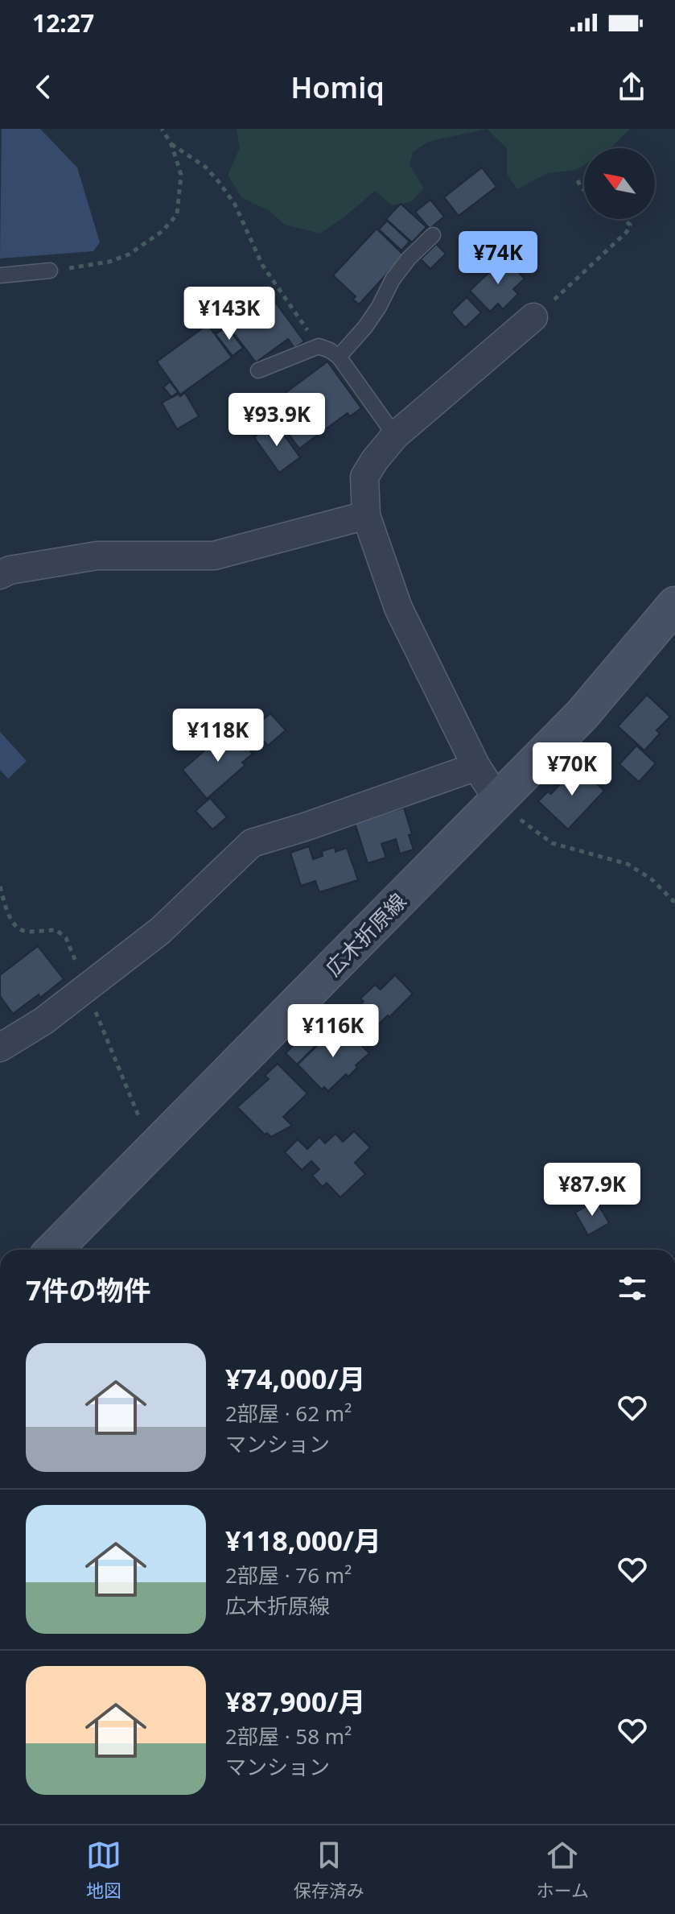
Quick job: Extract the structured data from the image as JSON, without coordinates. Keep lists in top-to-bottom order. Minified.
{"streets":{"main road":["広木折原線"]},"north":"top left","page":{"status":"12:27","header":"Homiq","price":["¥74K","¥143K","¥93.9K","¥118K","¥70K","¥116K","¥87.9K"],"heading":"7件の物件","list":[{"name":"¥74,000/月","note":"2部屋 · 62 m² · マンション"},{"name":"¥118,000/月","note":"2部屋 · 76 m² · 広木折原線"},{"name":"¥87,900/月","note":"2部屋 · 58 m² · マンション"}],"tabs":["地図","保存済み","ホーム"]}}
